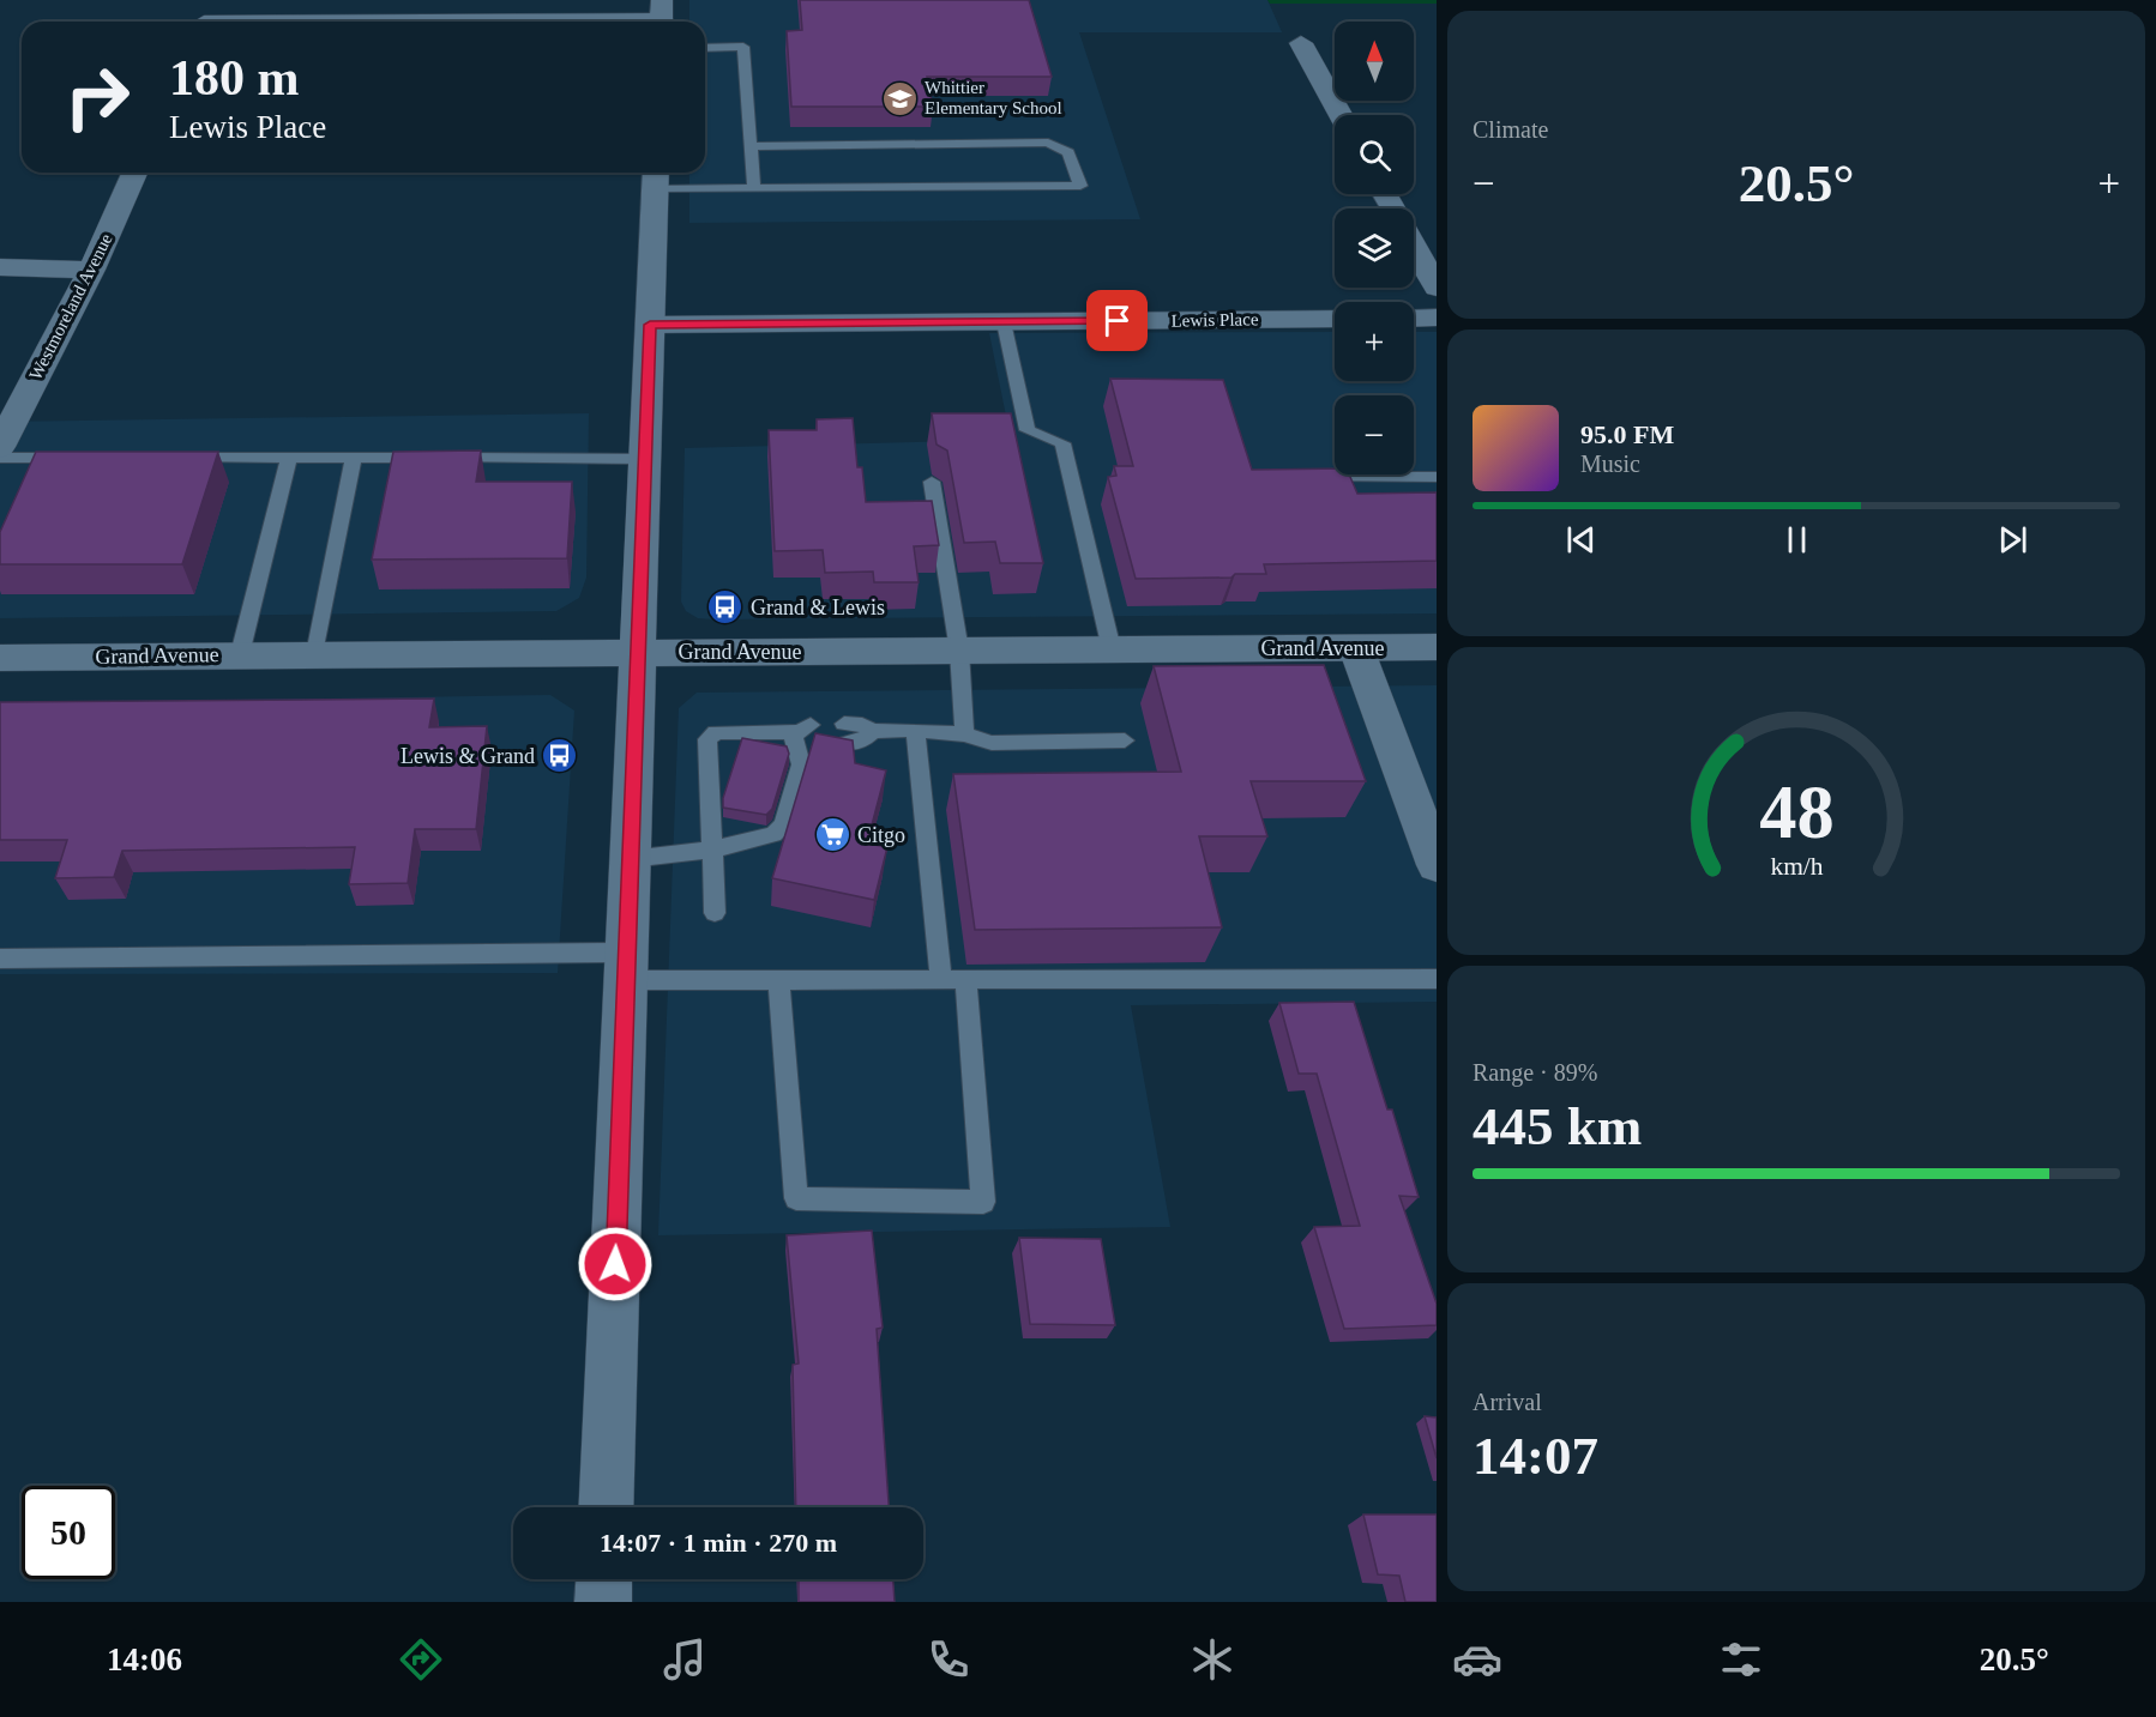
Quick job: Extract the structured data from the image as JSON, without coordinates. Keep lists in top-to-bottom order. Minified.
{"streets":{"street":["Westmoreland Avenue","Lewis Place","Grand Avenue"]},"places":{"school or university":["Whittier Elementary School"],"bus stop":["Grand & Lewis","Lewis & Grand"],"supermarket":["Citgo"]},"north":"top","page":{"tile":["Climate",["Range · 89%","445 km"],["Arrival","14:07"]],"map_buttons":["+","−"],"turn":["180 m","Lewis Place"],"heat":["−","20.5°","+"],"song":["95.0 FM","Music"],"limit":"50","trip":"14:07 · 1 min · 270 m","tabs":["14:06","20.5°"],"gauge":["48","km/h"]}}
